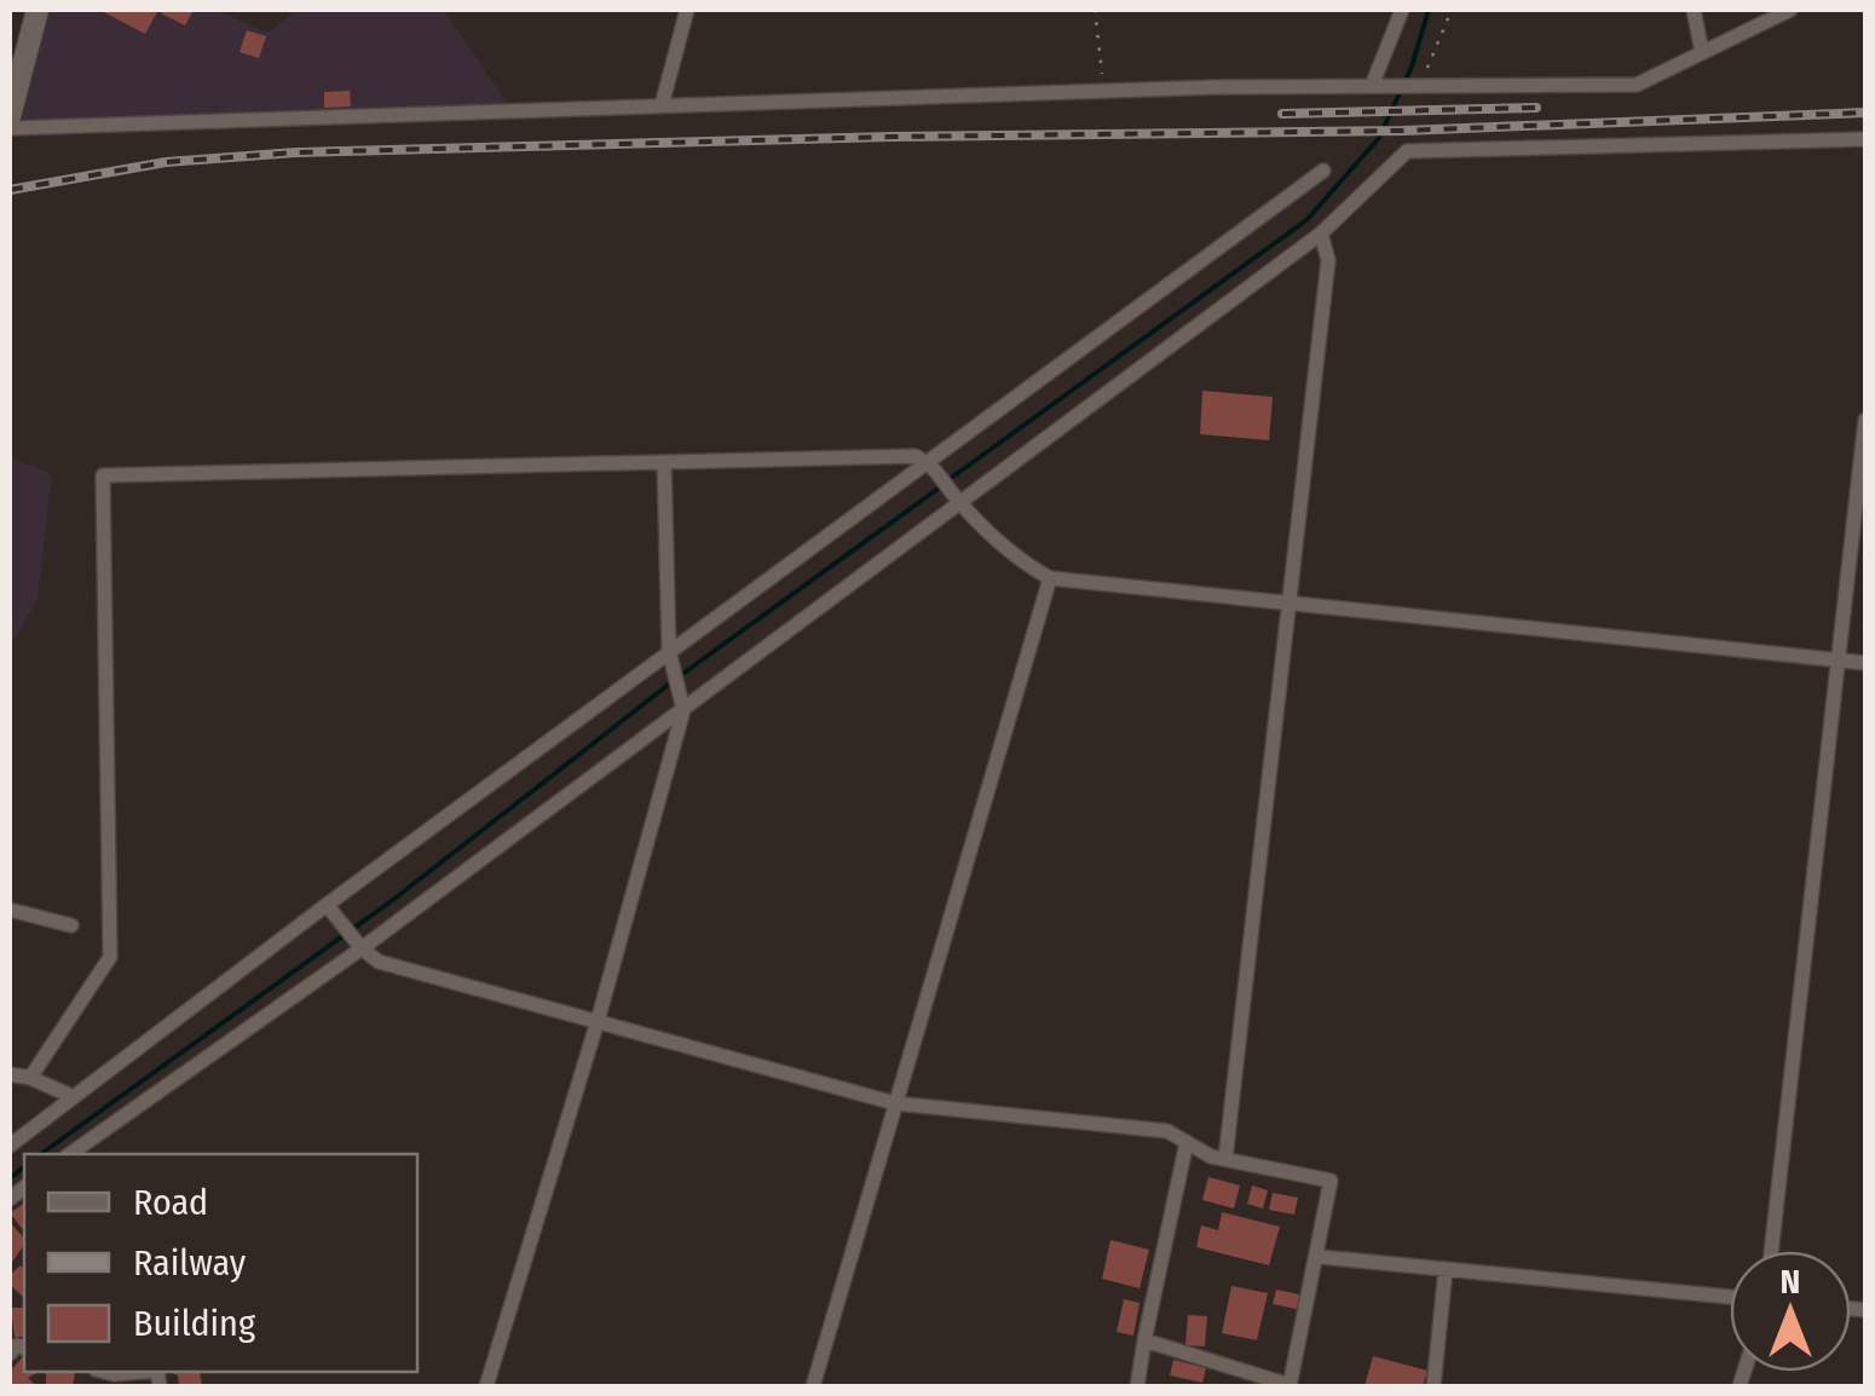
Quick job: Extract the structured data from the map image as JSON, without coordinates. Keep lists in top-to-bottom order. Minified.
{"legend":["Road","Railway","Building"],"north":"top"}
